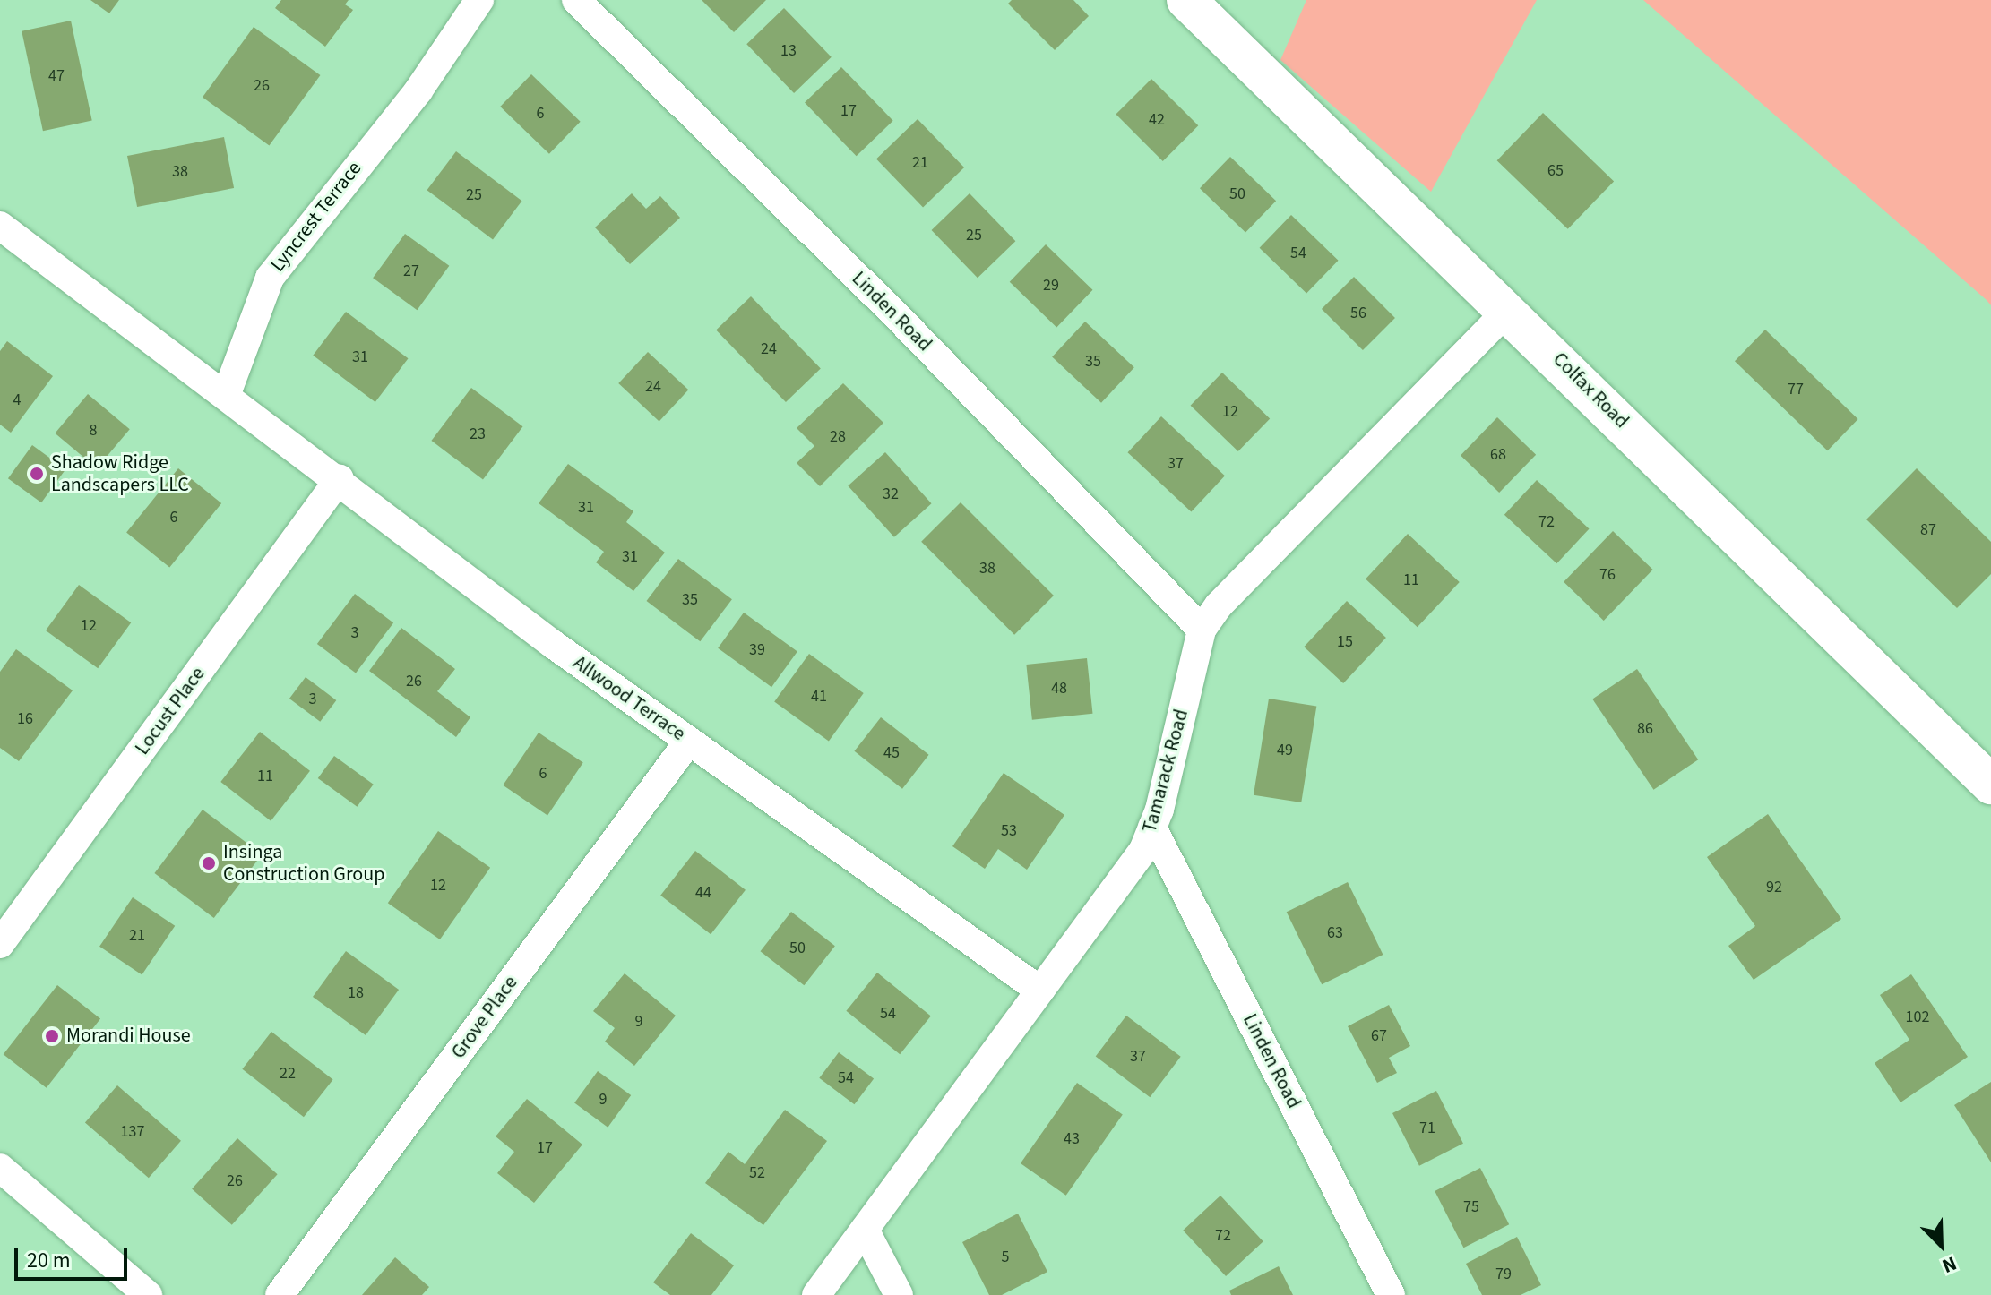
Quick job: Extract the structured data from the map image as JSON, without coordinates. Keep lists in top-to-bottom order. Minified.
{"streets":{"main road":["Colfax Road"],"street":["Lyncrest Terrace","Linden Road","Allwood Terrace","Locust Place","Tamarack Road","Grove Place"]},"crossings":[["Lyncrest Terrace","Allwood Terrace"],["Linden Road","Tamarack Road"],["Colfax Road","Tamarack Road"],["Allwood Terrace","Locust Place"],["Allwood Terrace","Tamarack Road"],["Allwood Terrace","Grove Place"]],"places":["Shadow Ridge Landscapers LLC","Insinga Construction Group","Morandi House"],"house_numbers":["13","47","26","17","6","42","21","65","38","50","25","25","54","27","29","56","24","31","35","24","77","4","12","8","23","28","68","37","32","31","6","72","87","31","38","76","11","35","12","3","15","39","26","48","41","3","16","86","49","45","6","11","53","12","92","44","63","21","50","18","54","102","9","67","37","22","54","9","71","137","43","17","52","26","75","72","5","79"],"scale_bar":"20 m","north":"bottom right"}
